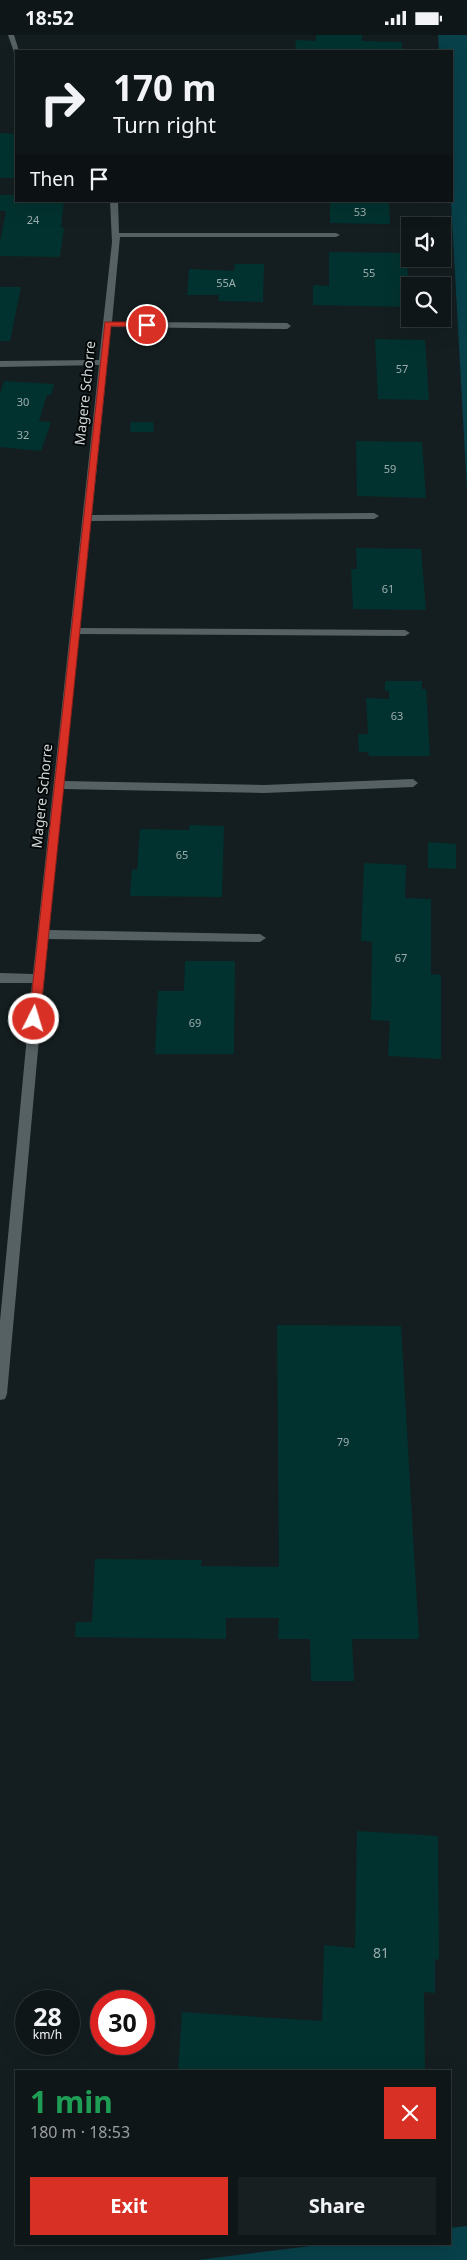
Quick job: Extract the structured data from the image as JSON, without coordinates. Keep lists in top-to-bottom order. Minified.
{"streets":{"street":["Magere Schorre"]},"house_numbers":["53","24","55","55A","57","30","32","59","61","63","65","67","69","79","81"],"page":{"status":"18:52","turn":["170 m","Turn right"],"then":"Then","speed":"28 km/h","limit":"30","heading":["1 min","180 m · 18:53"],"buttons":["Exit","Share"]}}
